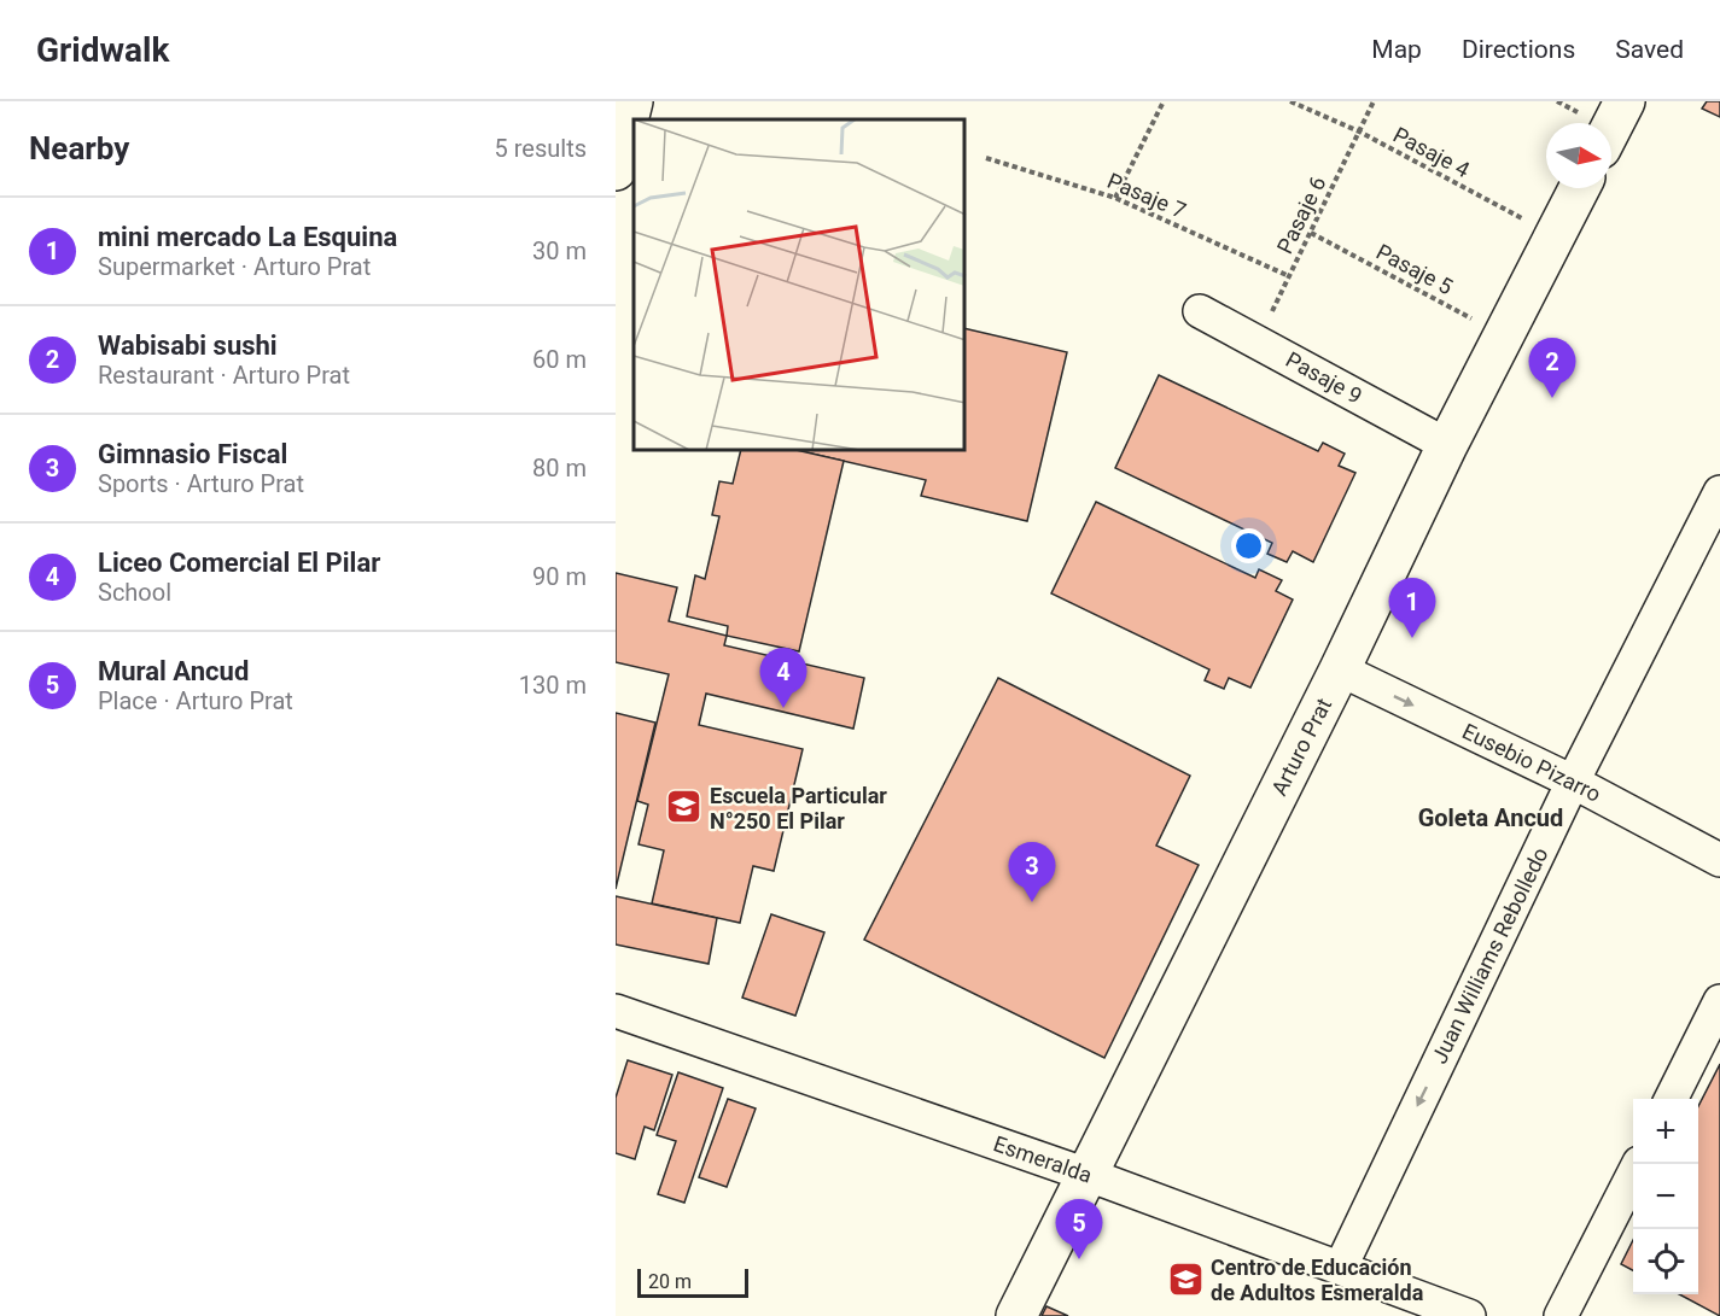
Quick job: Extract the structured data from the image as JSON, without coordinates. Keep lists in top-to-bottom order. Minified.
{"streets":{"main road":["Arturo Prat"],"street":["Pasaje 9","Eusebio Pizarro","Juan Williams Rebolledo","Esmeralda"],"path":["Pasaje 4","Pasaje 7","Pasaje 6","Pasaje 5"]},"crossings":[["Pasaje 4","Pasaje 6"],["Pasaje 4","Arturo Prat"],["Pasaje 7","Pasaje 6"],["Pasaje 6","Pasaje 5"],["Pasaje 6","Pasaje 9"],["Pasaje 5","Arturo Prat"],["Pasaje 9","Arturo Prat"],["Arturo Prat","Eusebio Pizarro"],["Arturo Prat","Esmeralda"],["Eusebio Pizarro","Juan Williams Rebolledo"],["Juan Williams Rebolledo","Esmeralda"]],"one_way":["Eusebio Pizarro"],"districts":["Goleta Ancud"],"places":{"school or university":["Escuela Particular N°250 El Pilar","Centro de Educación de Adultos Esmeralda"]},"scale_bar":"20 m","north":"right","page":{"header":"Gridwalk","nav":["Map","Directions","Saved"],"heading":["Nearby","5 results"],"list":[{"mark":"1","name":"mini mercado La Esquina","note":"Supermarket · Arturo Prat","value":"30 m"},{"mark":"2","name":"Wabisabi sushi","note":"Restaurant · Arturo Prat","value":"60 m"},{"mark":"3","name":"Gimnasio Fiscal","note":"Sports · Arturo Prat","value":"80 m"},{"mark":"4","name":"Liceo Comercial El Pilar","note":"School","value":"90 m"},{"mark":"5","name":"Mural Ancud","note":"Place · Arturo Prat","value":"130 m"}],"pins":["2","1","4","3","5"],"map_buttons":["+","−"],"scale":"20 m"}}
